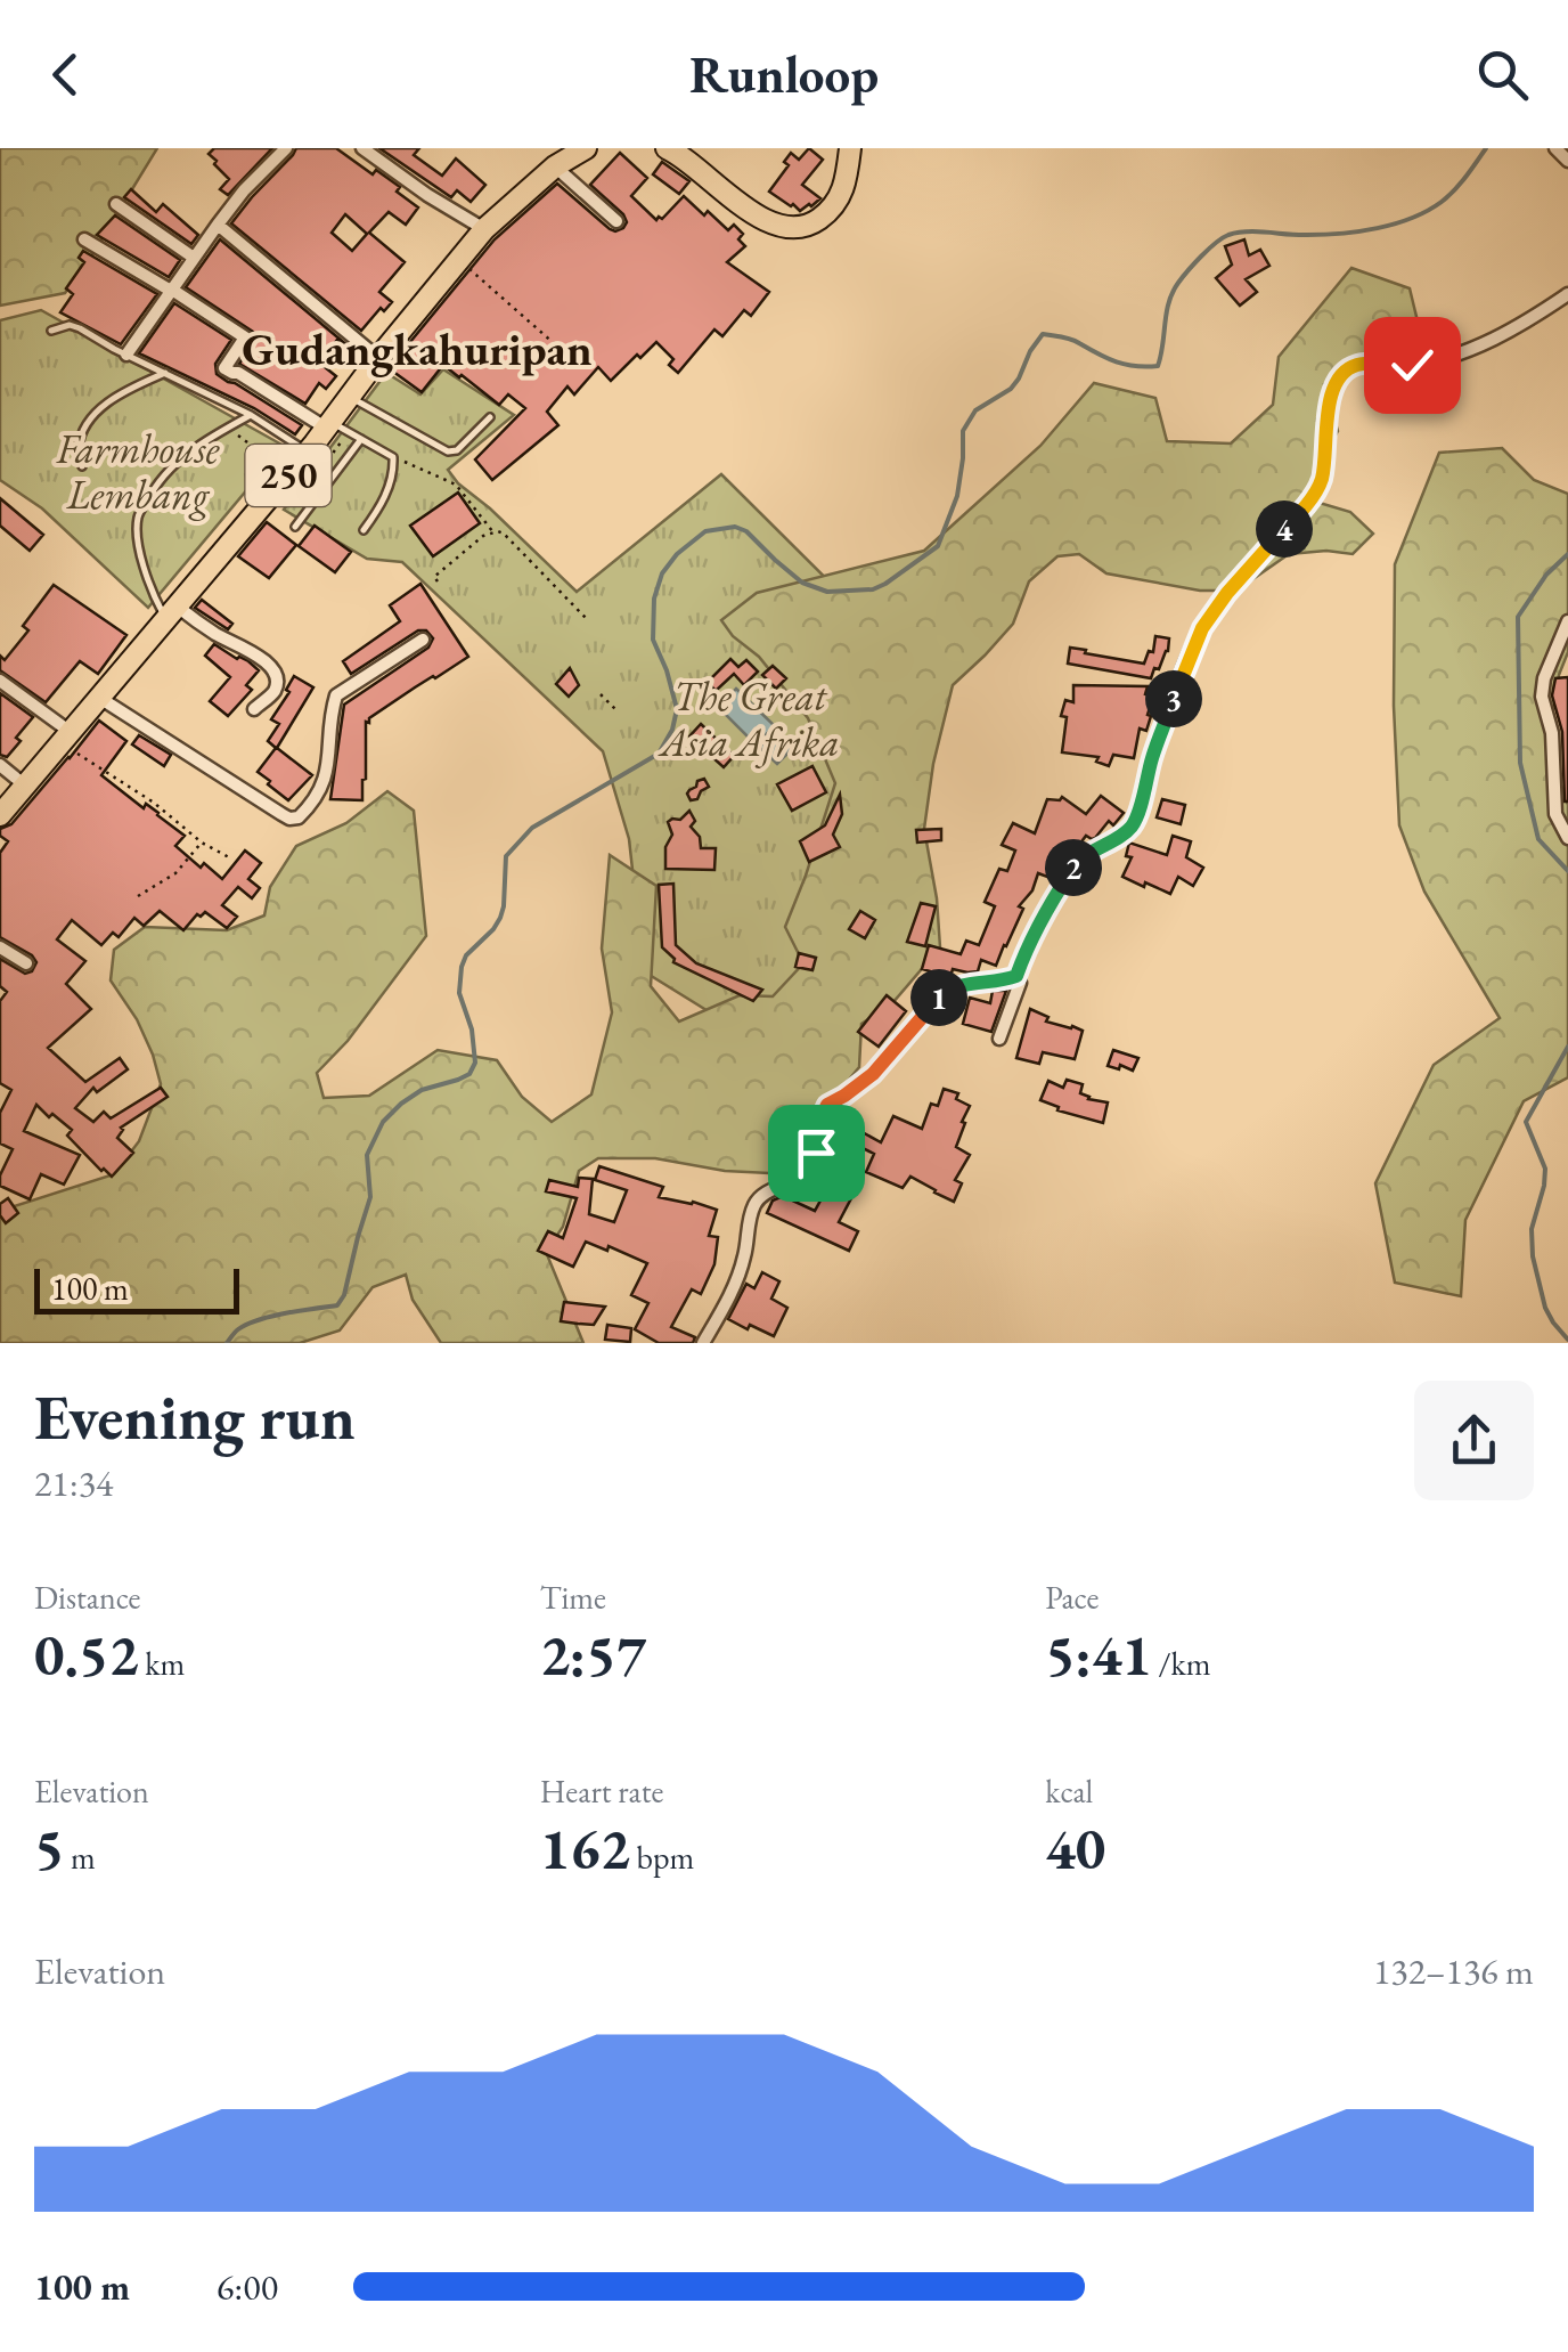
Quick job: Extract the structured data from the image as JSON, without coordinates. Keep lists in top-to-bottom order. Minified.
{"streets":{"main road":["250"]},"districts":["Gudangkahuripan"],"parks":["Farmhouse Lembang","The Great Asia Afrika"],"scale_bar":"100 m","page":{"header":"Runloop","pins":["4","3","2","1"],"scale":"100 m","heading":["Evening run","21:34"],"stats":[["Distance","0.52 km"],["Time","2:57"],["Pace","5:41 /km"],["Elevation","5 m"],["Heart rate","162 bpm"],["kcal","40"]],"chart":["Elevation","132–136 m"],"list":[{"name":"100 m","note":"6:00"}]}}
